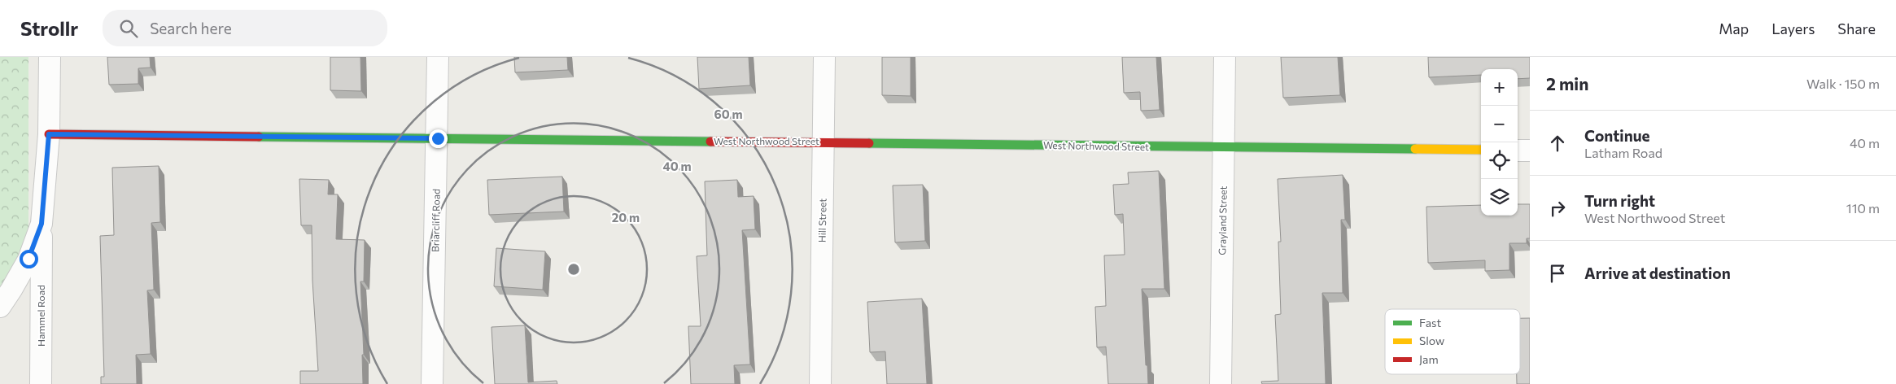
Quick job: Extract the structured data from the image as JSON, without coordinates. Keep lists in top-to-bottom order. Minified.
{"streets":{"street":["West Northwood Street","Briarcliff Road","Hill Street","Grayland Street","Hammel Road"]},"crossings":[["West Northwood Street","Briarcliff Road"],["West Northwood Street","Hill Street"],["West Northwood Street","Grayland Street"]],"legend":["Fast","Slow","Jam"],"page":{"header":"Strollr","search":"Search here","nav":["Map","Layers","Share"],"heading":["2 min","Walk · 150 m"],"map_buttons":["+","−"],"list":[["Continue","Latham Road","40 m"],["Turn right","West Northwood Street","110 m"],"Arrive at destination"]},"rings":["60 m","40 m","20 m"]}
